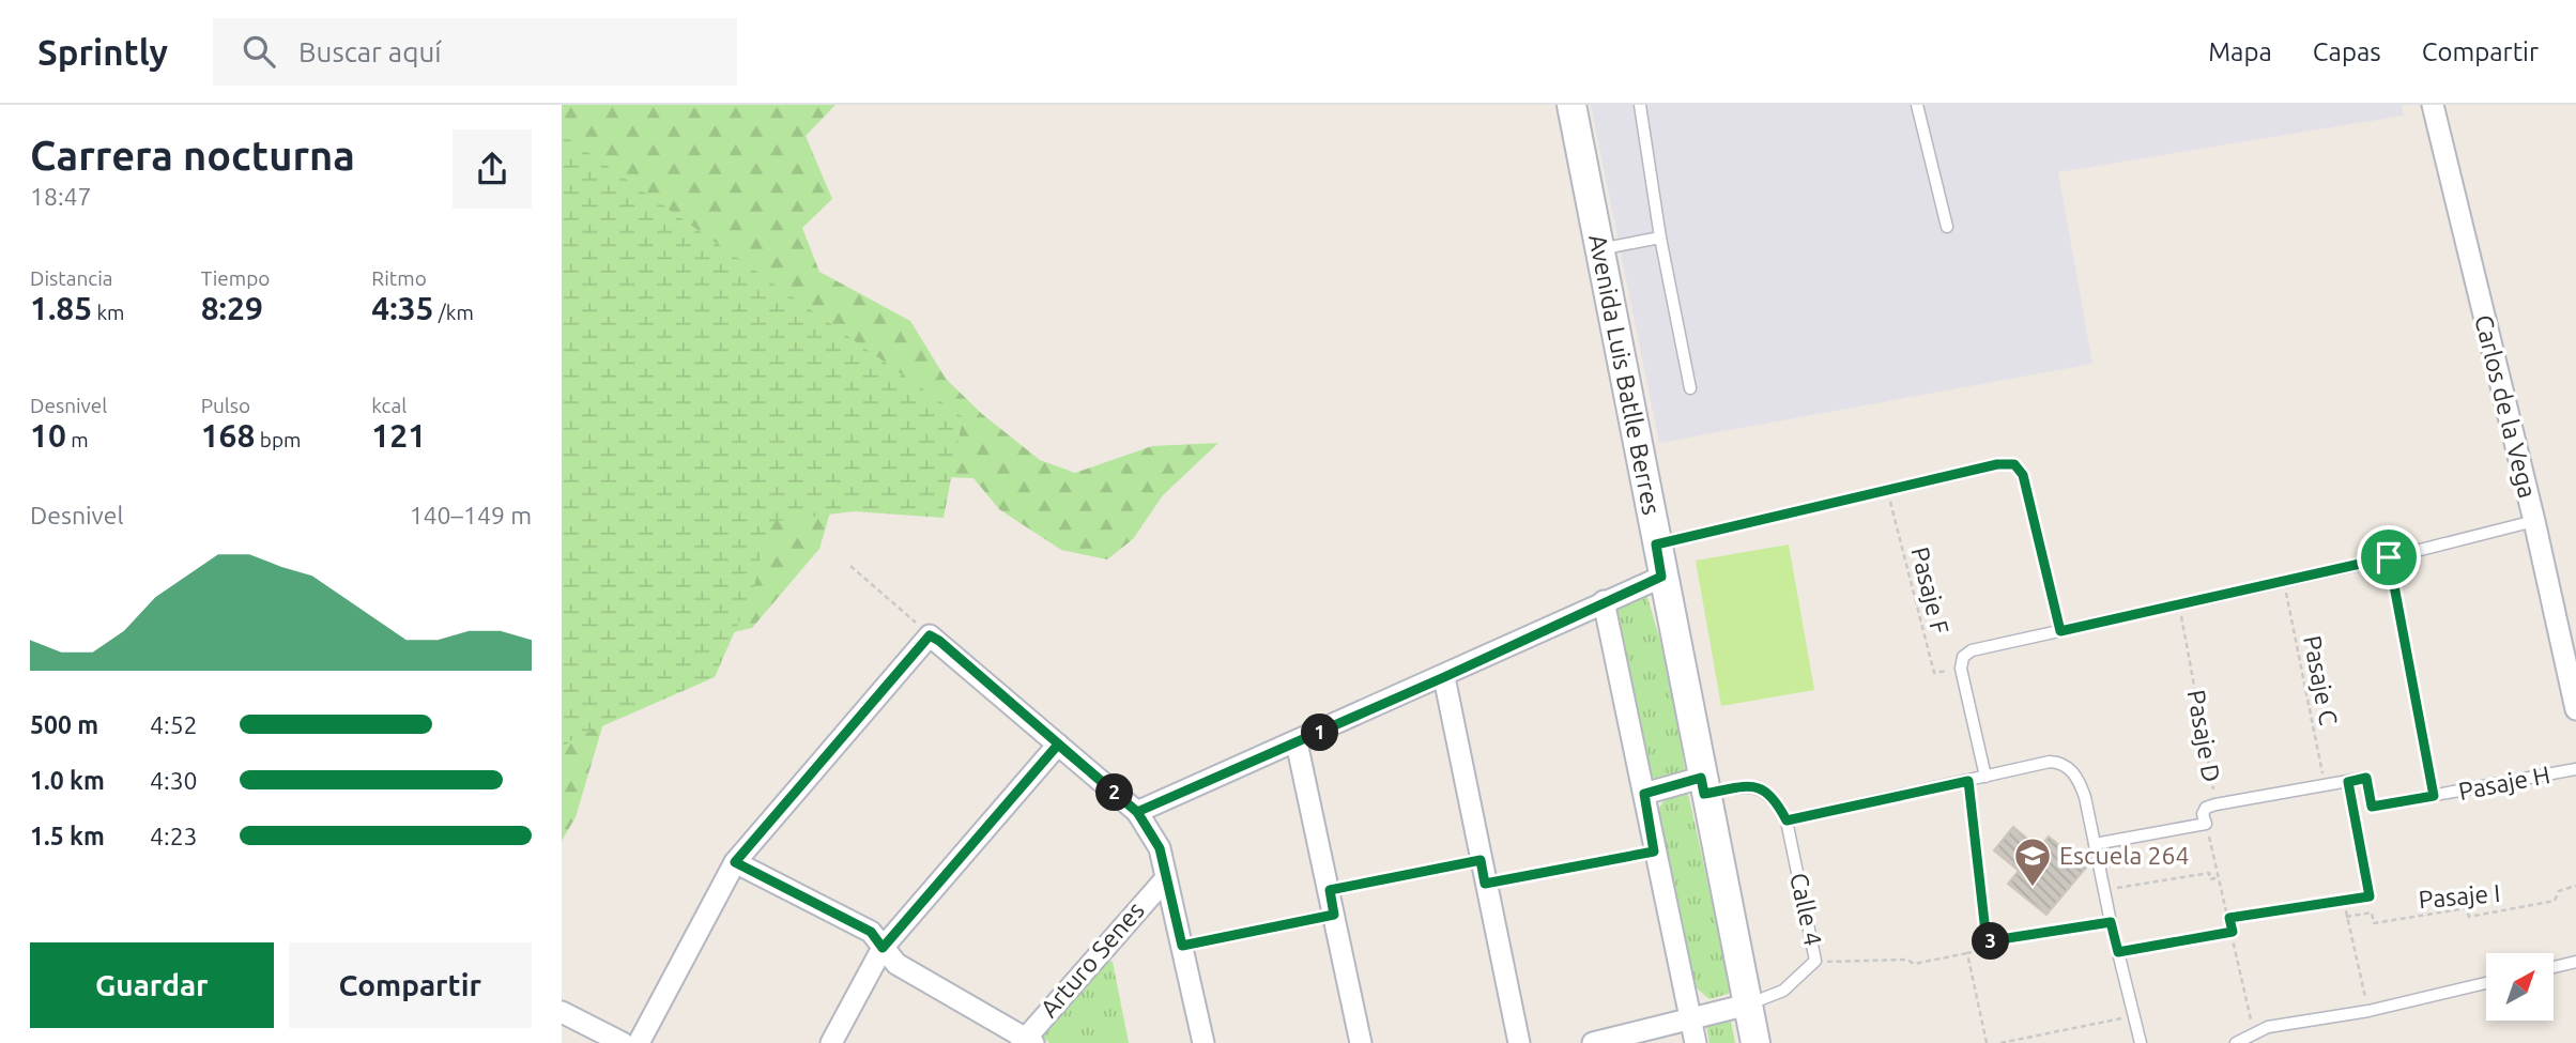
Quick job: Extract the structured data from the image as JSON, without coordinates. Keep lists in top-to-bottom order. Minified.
{"streets":{"main road":["Avenida Luis Batlle Berres"],"street":["Carlos de la Vega","Arturo Senes"],"lane":["Pasaje D","Pasaje H","Calle 4"],"path":["Pasaje F","Pasaje C","Pasaje I"]},"crossings":[["Avenida Luis Batlle Berres","Calle 4"]],"places":{"school or university":["Escuela 264"]},"north":"top right","page":{"header":"Sprintly","search":"Buscar aquí","nav":["Mapa","Capas","Compartir"],"heading":["Carrera nocturna","18:47"],"stats":[["Distancia","1.85 km"],["Tiempo","8:29"],["Ritmo","4:35 /km"],["Desnivel","10 m"],["Pulso","168 bpm"],["kcal","121"]],"chart":["Desnivel","140–149 m"],"list":[{"name":"500 m","note":"4:52"},{"name":"1.0 km","note":"4:30"},{"name":"1.5 km","note":"4:23"}],"pins":["1","2","3"],"buttons":["Guardar","Compartir"]}}
